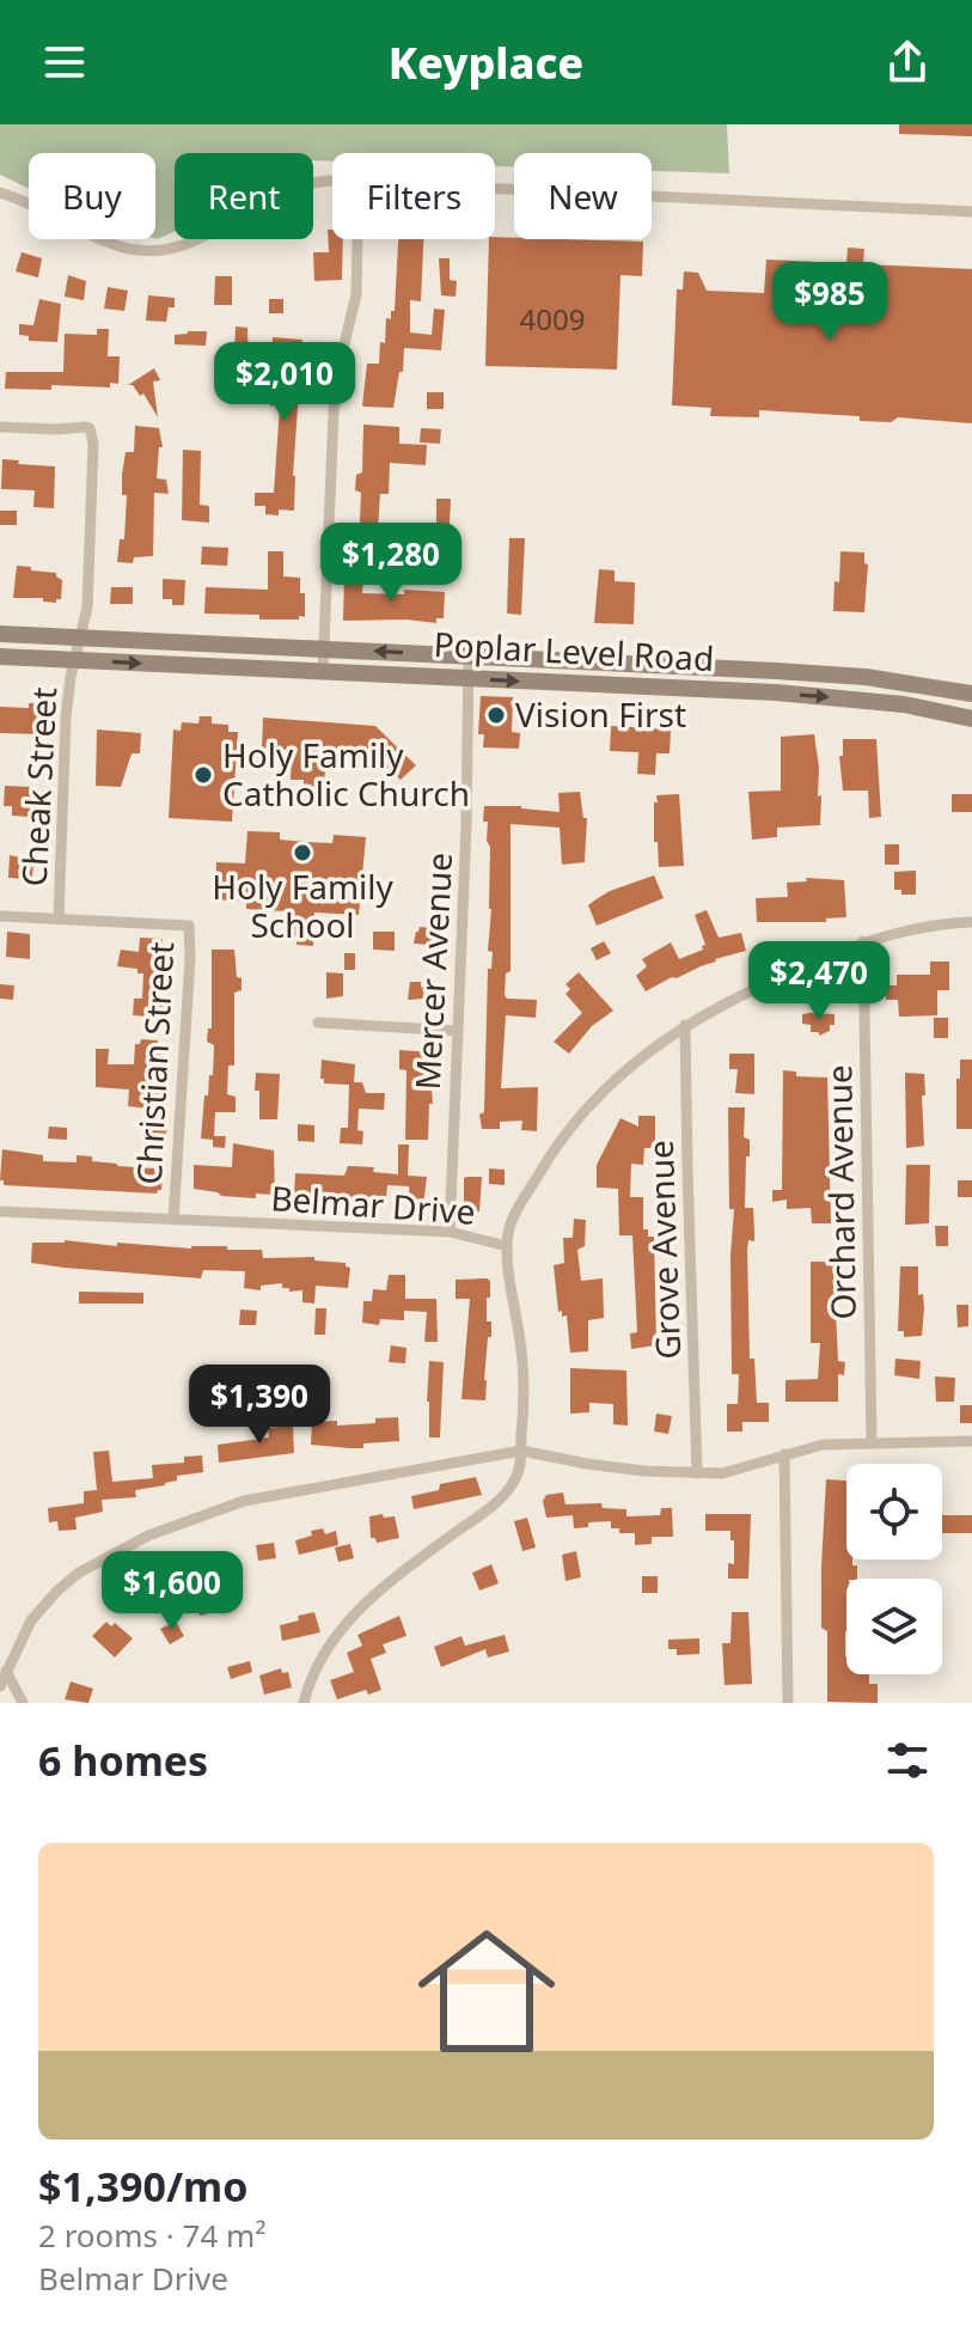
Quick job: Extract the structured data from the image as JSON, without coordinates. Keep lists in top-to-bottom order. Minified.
{"streets":{"main road":["Poplar Level Road"],"street":["Cheak Street","Mercer Avenue","Christian Street","Orchard Avenue","Belmar Drive","Grove Avenue"]},"crossings":[["Poplar Level Road","Cheak Street"],["Poplar Level Road","Mercer Avenue"],["Cheak Street","Christian Street"],["Mercer Avenue","Belmar Drive"],["Christian Street","Belmar Drive"]],"places":["Vision First","Holy Family Catholic Church","Holy Family School"],"house_numbers":["4009"],"page":{"header":"Keyplace","chip":["Buy","Rent","Filters","New"],"price":["$985","$2,010","$1,280","$2,470","$1,390","$1,600"],"heading":"6 homes","list":[{"name":"$1,390/mo","note":"2 rooms · 74 m² · Belmar Drive"}]}}
